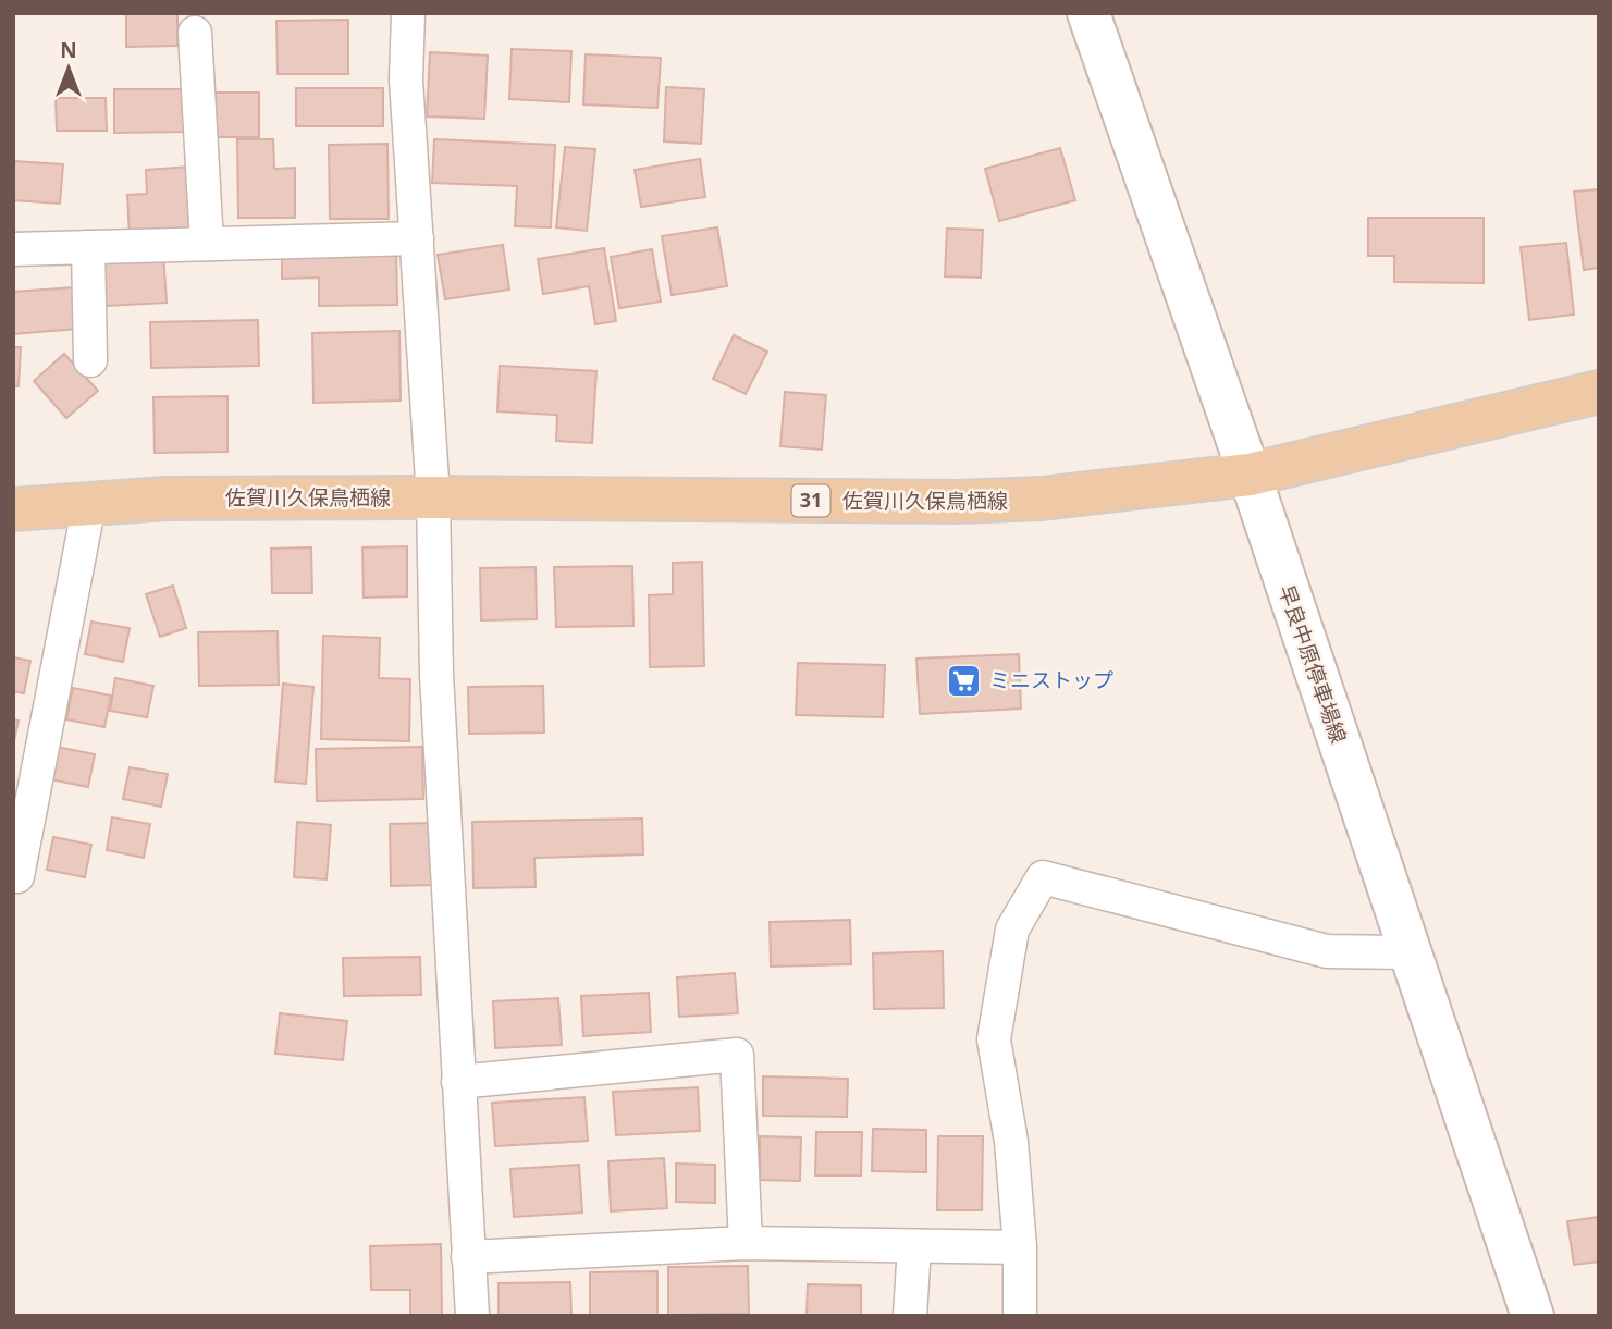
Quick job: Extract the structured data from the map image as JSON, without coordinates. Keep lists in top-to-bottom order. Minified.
{"streets":{"main road":["佐賀川久保鳥栖線","31","早良中原停車場線"]},"crossings":[["佐賀川久保鳥栖線","早良中原停車場線"]],"places":{"supermarket":["ミニストップ"]},"north":"top"}
